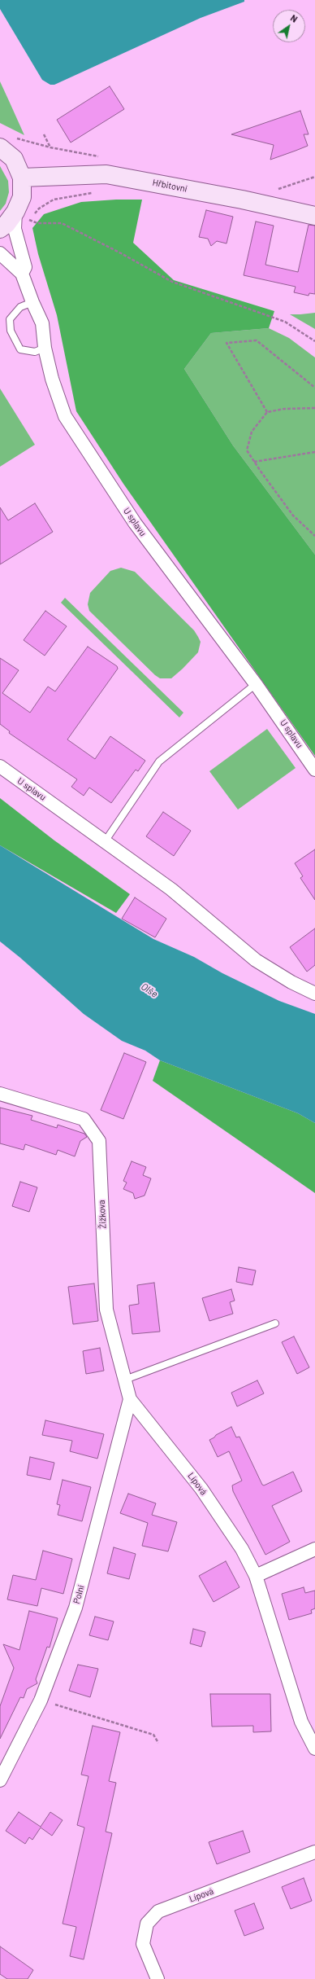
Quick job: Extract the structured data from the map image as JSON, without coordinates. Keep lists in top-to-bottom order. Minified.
{"streets":{"street":["Hřbitovní","U splavu","Žižkova","Lípová","Polní"]},"crossings":[["Žižkova","Lípová"],["Žižkova","Polní"],["Lípová","Polní"]],"water":["Olše"],"north":"top right"}
